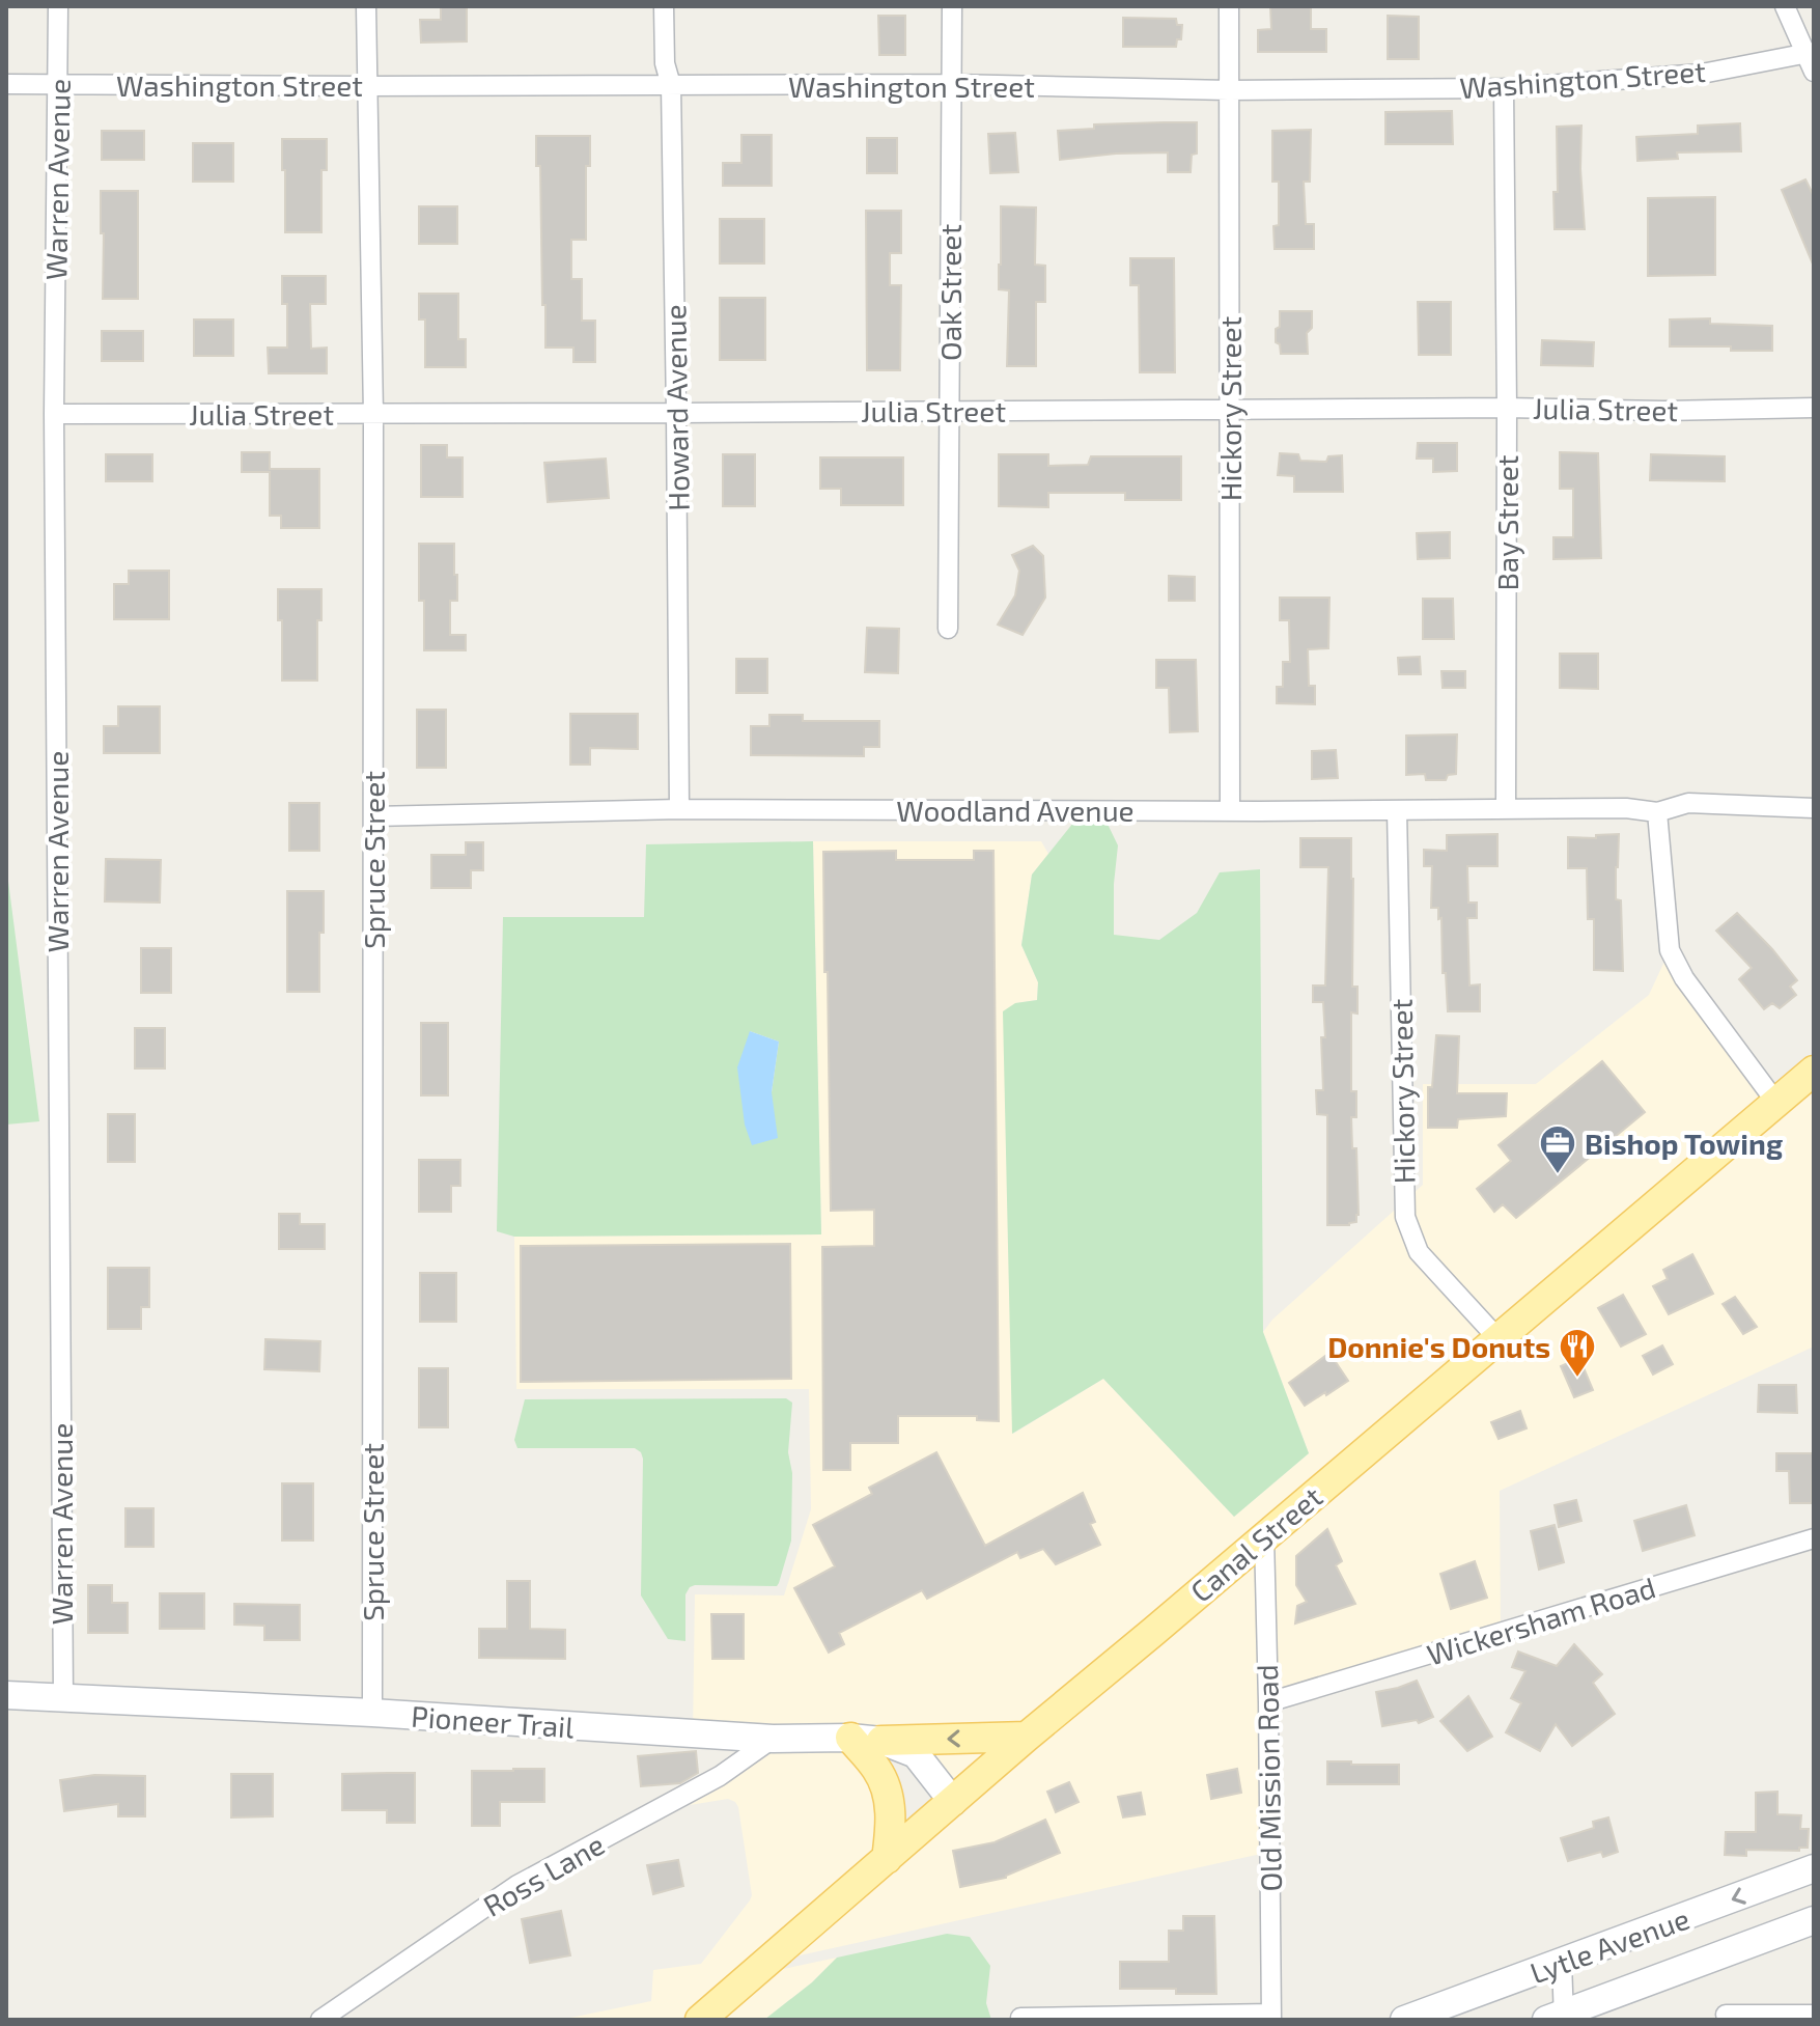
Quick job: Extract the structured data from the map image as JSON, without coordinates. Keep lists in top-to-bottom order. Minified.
{"streets":{"main road":["Canal Street"],"street":["Washington Street","Warren Avenue","Oak Street","Howard Avenue","Hickory Street","Julia Street","Bay Street","Woodland Avenue","Spruce Street","Wickersham Road","Pioneer Trail","Old Mission Road","Ross Lane","Lytle Avenue"]},"crossings":[["Washington Street","Warren Avenue"],["Washington Street","Oak Street"],["Washington Street","Howard Avenue"],["Washington Street","Hickory Street"],["Washington Street","Bay Street"],["Washington Street","Spruce Street"],["Warren Avenue","Julia Street"],["Warren Avenue","Pioneer Trail"],["Oak Street","Julia Street"],["Howard Avenue","Julia Street"],["Howard Avenue","Woodland Avenue"],["Hickory Street","Julia Street"],["Hickory Street","Woodland Avenue"],["Hickory Street","Canal Street"],["Julia Street","Bay Street"],["Julia Street","Spruce Street"],["Bay Street","Woodland Avenue"],["Woodland Avenue","Spruce Street"],["Spruce Street","Pioneer Trail"],["Canal Street","Pioneer Trail"],["Canal Street","Old Mission Road"],["Wickersham Road","Old Mission Road"],["Pioneer Trail","Ross Lane"]],"places":{"office":["Bishop Towing"],"restaurant":["Donnie's Donuts"]}}
